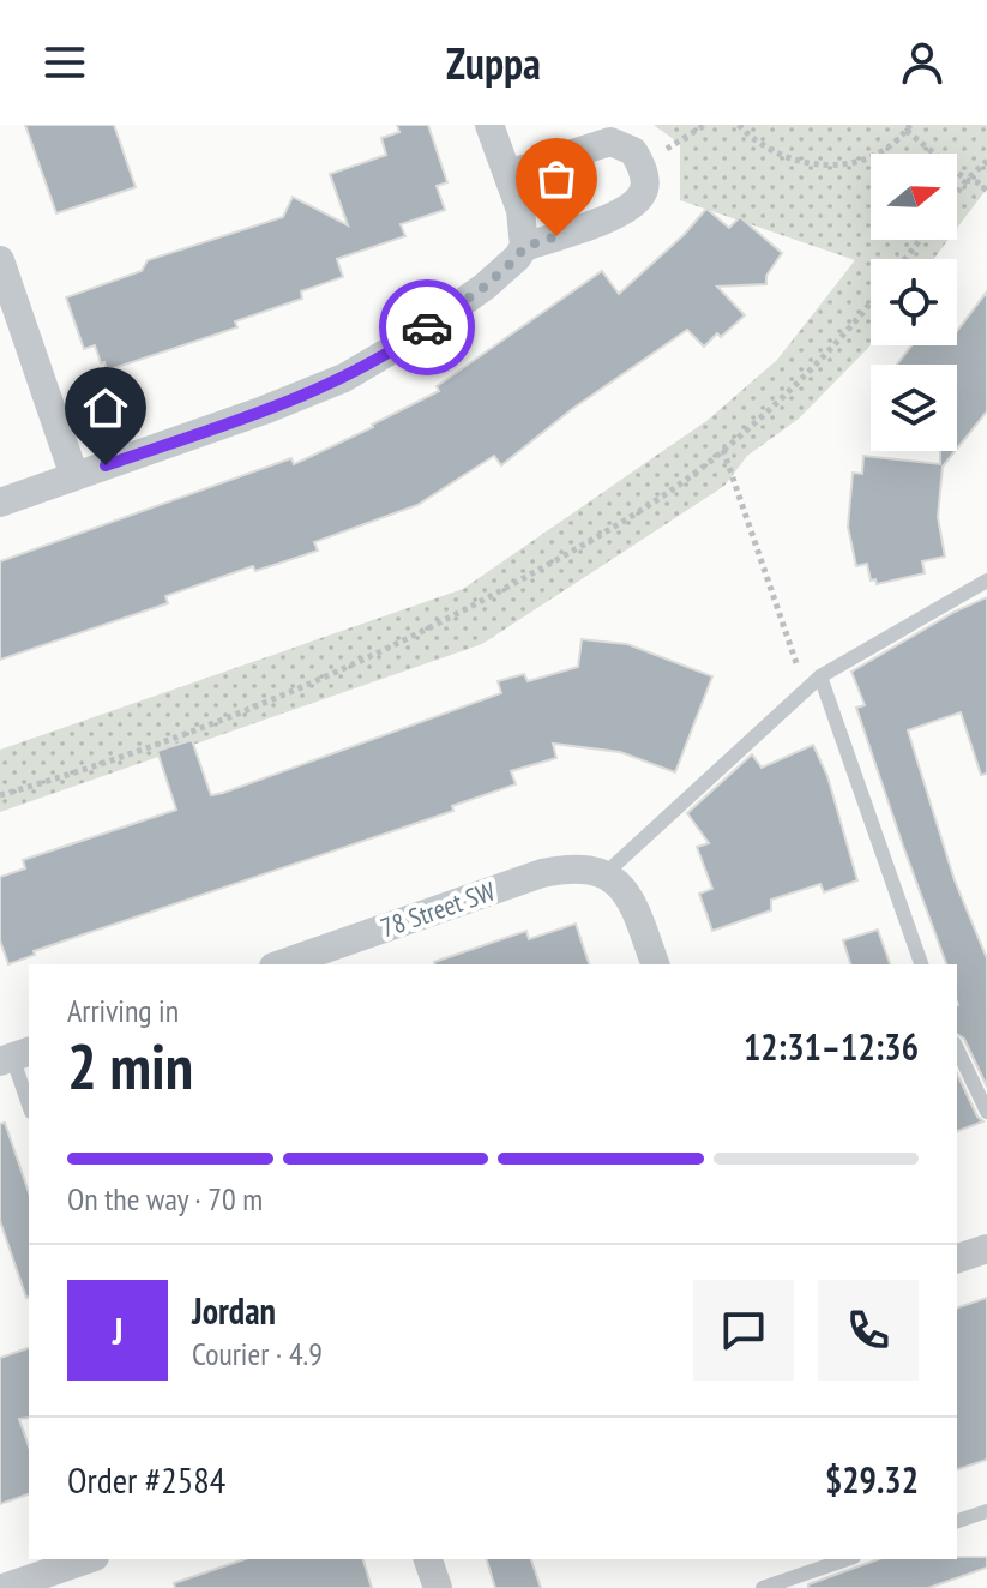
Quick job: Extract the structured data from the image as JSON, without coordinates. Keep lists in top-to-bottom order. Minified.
{"streets":{"street":["78 Street SW"]},"north":"right","page":{"header":"Zuppa","heading":["2 min","Arriving in","12:31–12:36"],"panel":["Jordan","Courier · 4.9","Order #2584","$29.32"],"bar":"On the way · 70 m","round":"J"}}
